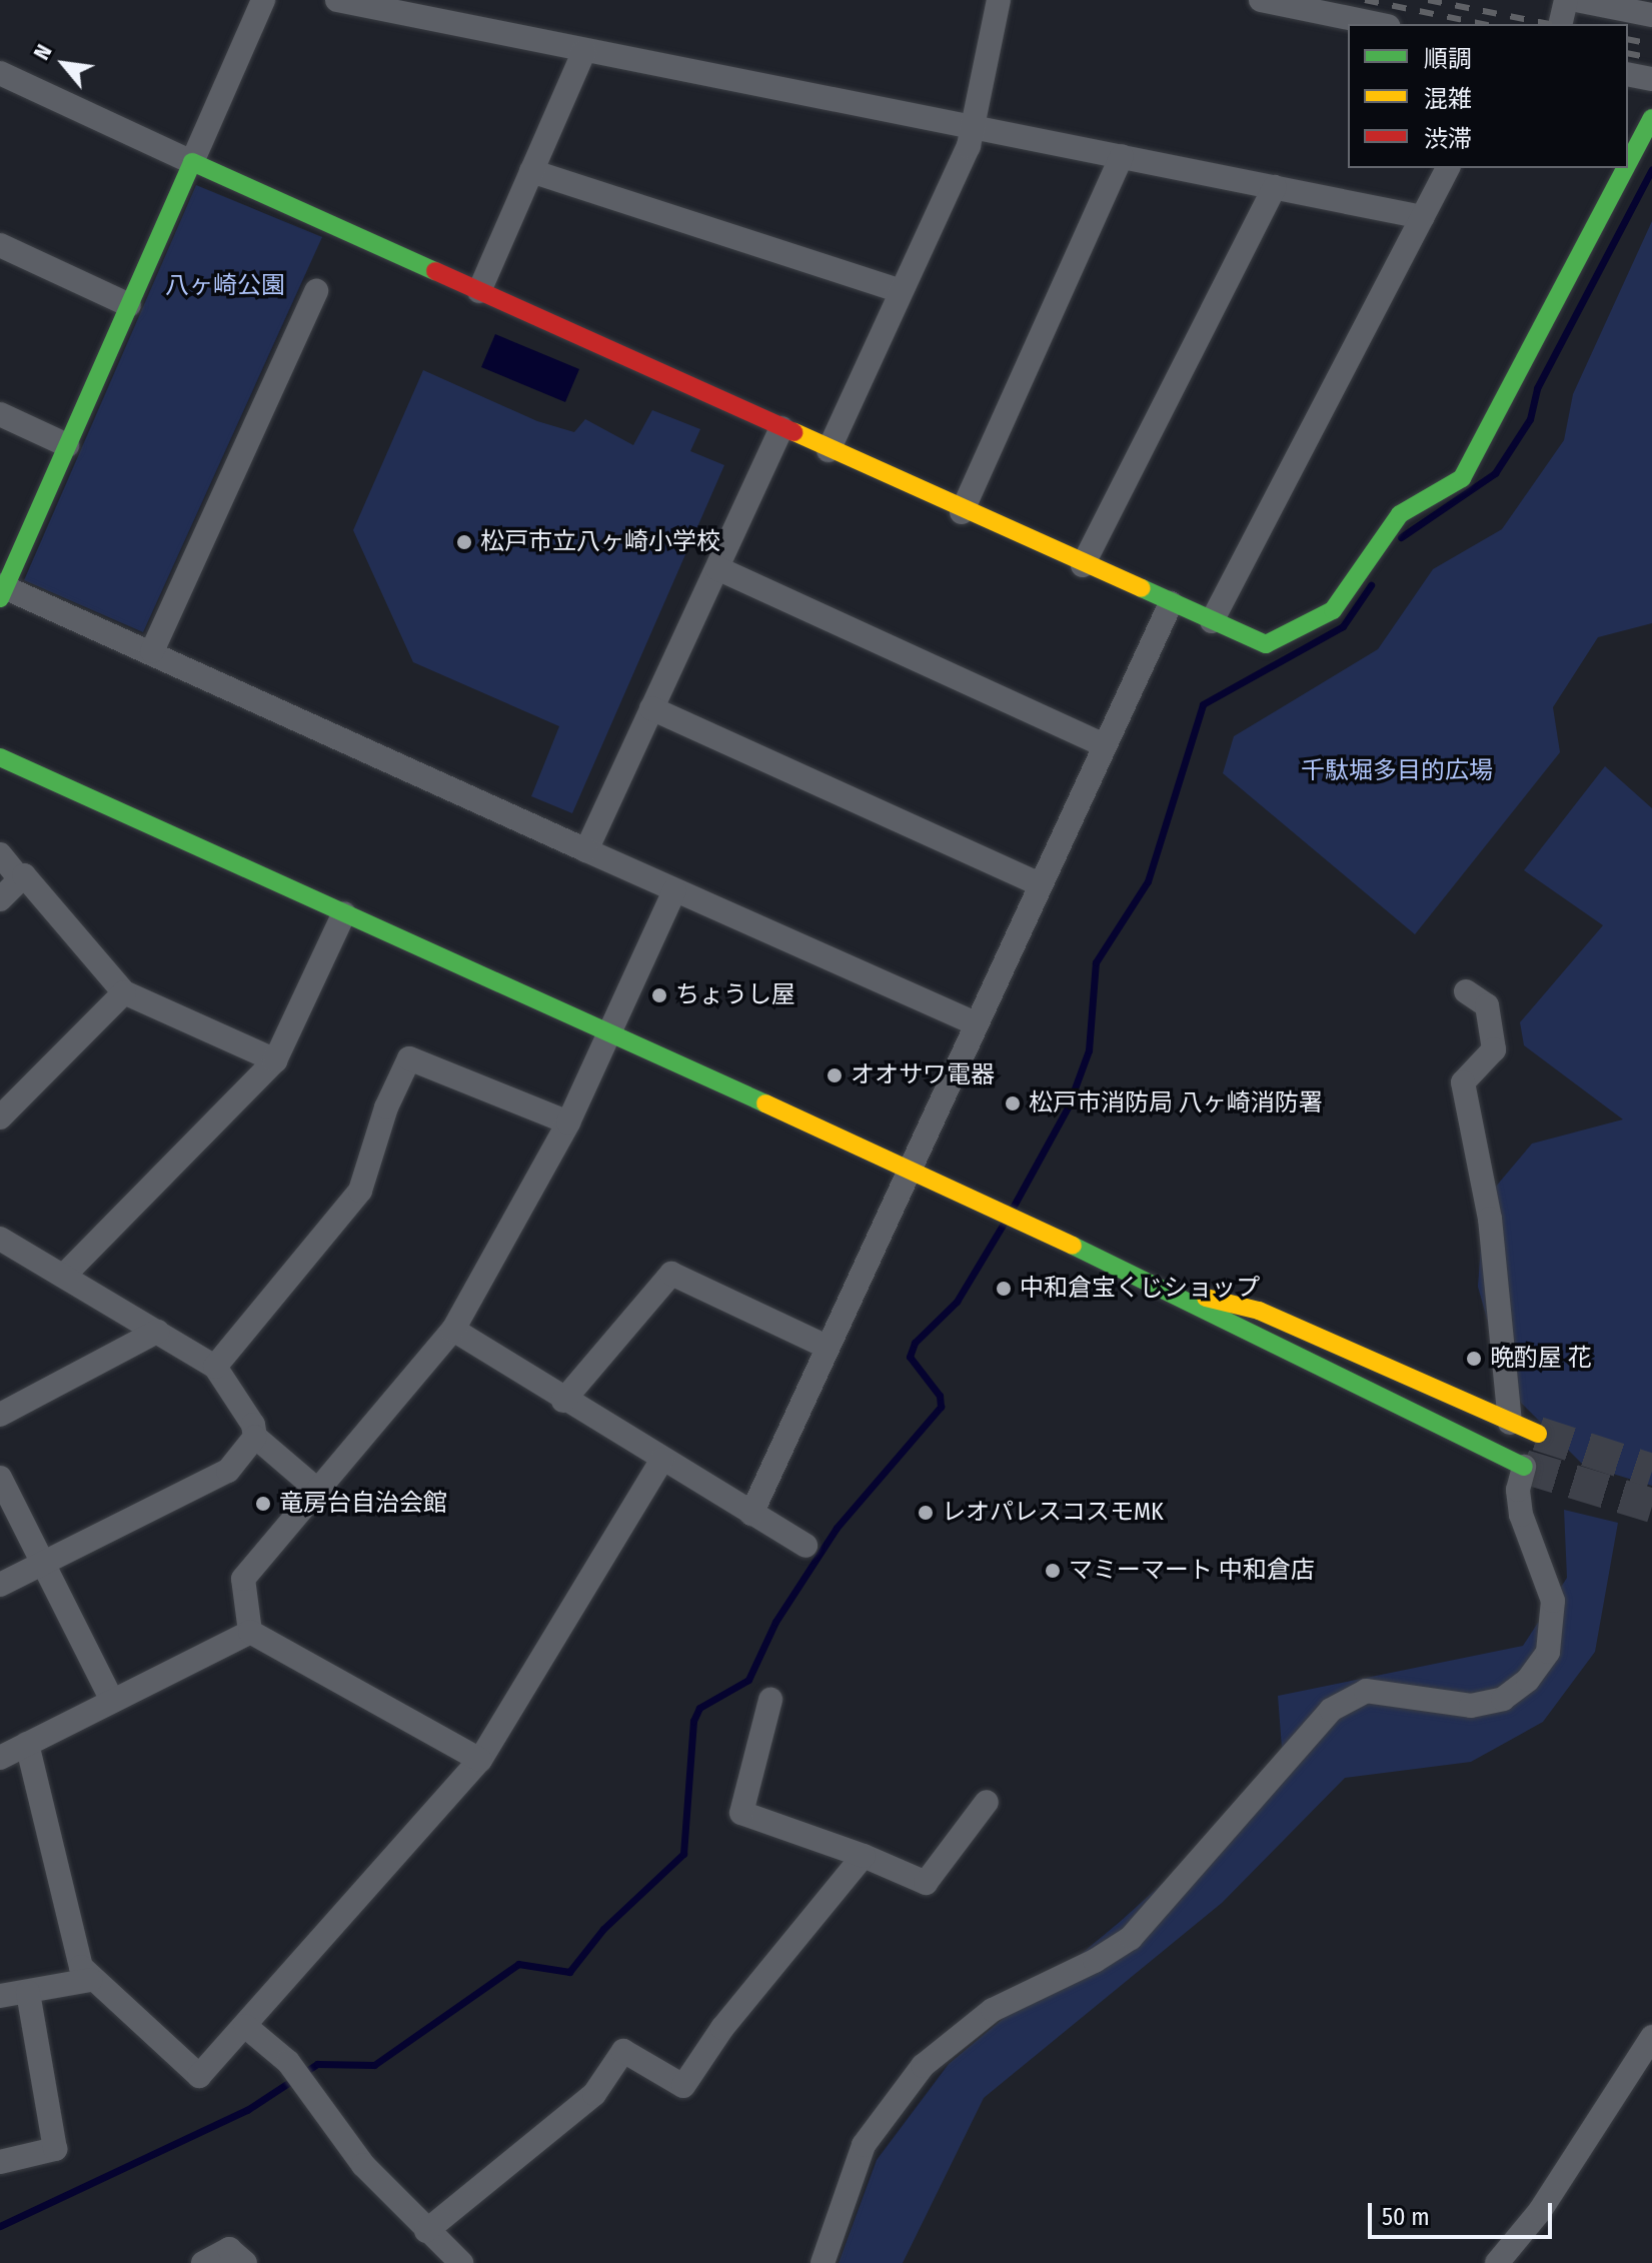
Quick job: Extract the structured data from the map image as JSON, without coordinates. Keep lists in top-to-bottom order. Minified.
{"parks":["八ヶ崎公園","千駄堀多目的広場"],"places":["松戸市立八ヶ崎小学校","ちょうし屋","オオサワ電器","松戸市消防局 八ヶ崎消防署","中和倉宝くじショップ","晩酌屋 花","竜房台自治会館","レオパレスコスモMK","マミーマート 中和倉店"],"legend":["順調","混雑","渋滞"],"scale_bar":"50 m","north":"top left"}
